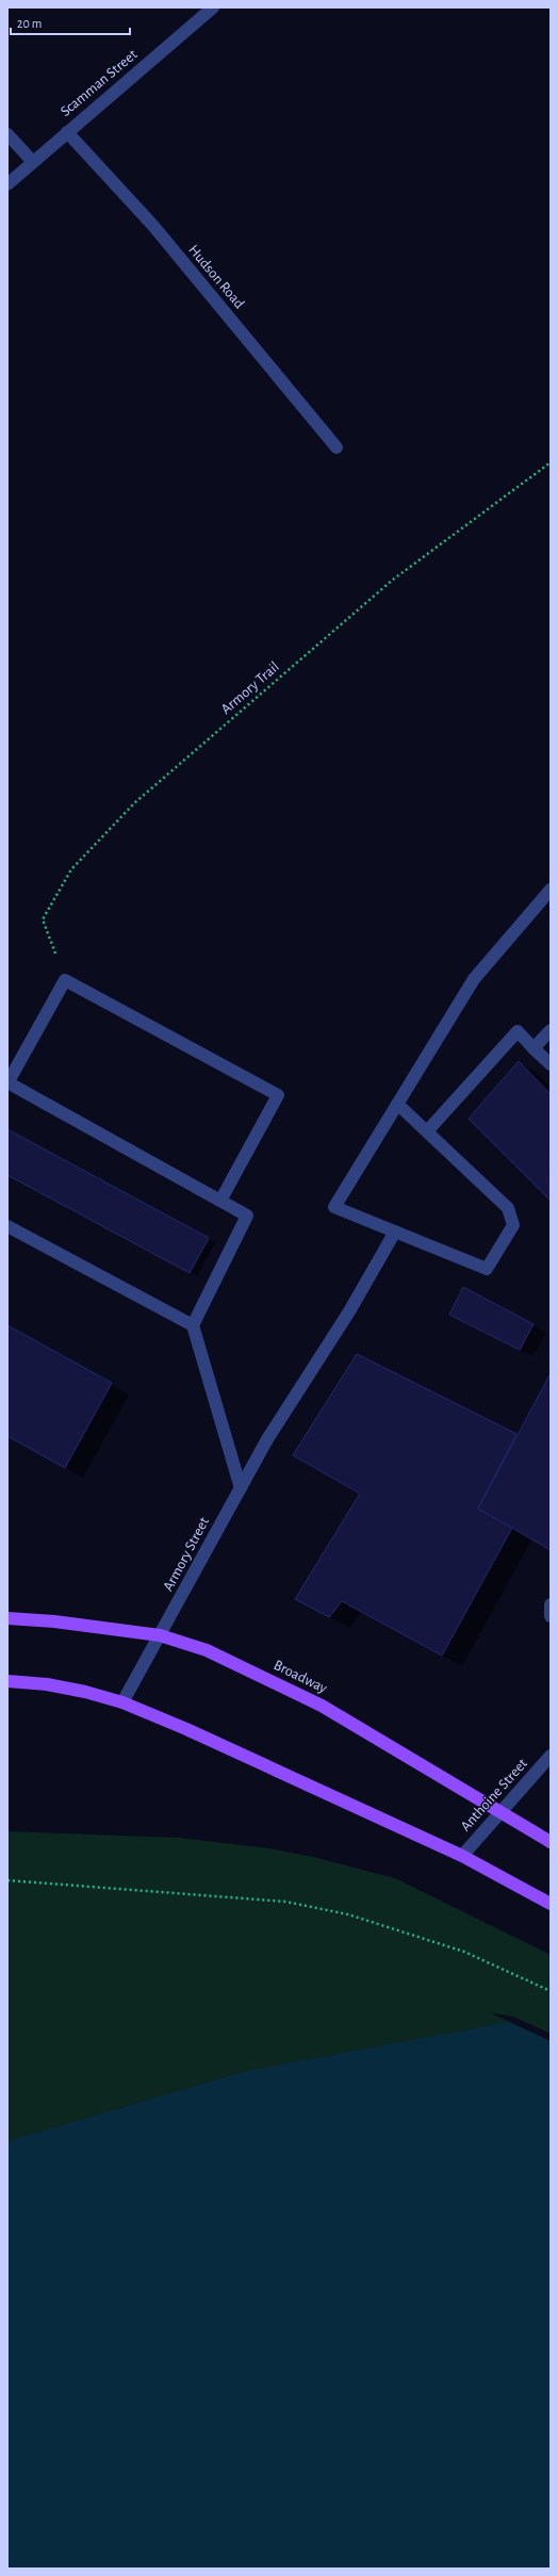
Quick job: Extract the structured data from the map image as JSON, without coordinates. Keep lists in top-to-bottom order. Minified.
{"streets":{"main road":["Broadway"],"street":["Scamman Street","Hudson Road","Armory Street","Anthoine Street"],"path":["Armory Trail"]},"crossings":[["Scamman Street","Hudson Road"],["Armory Street","Broadway"],["Broadway","Anthoine Street"]],"scale_bar":"20 m"}
